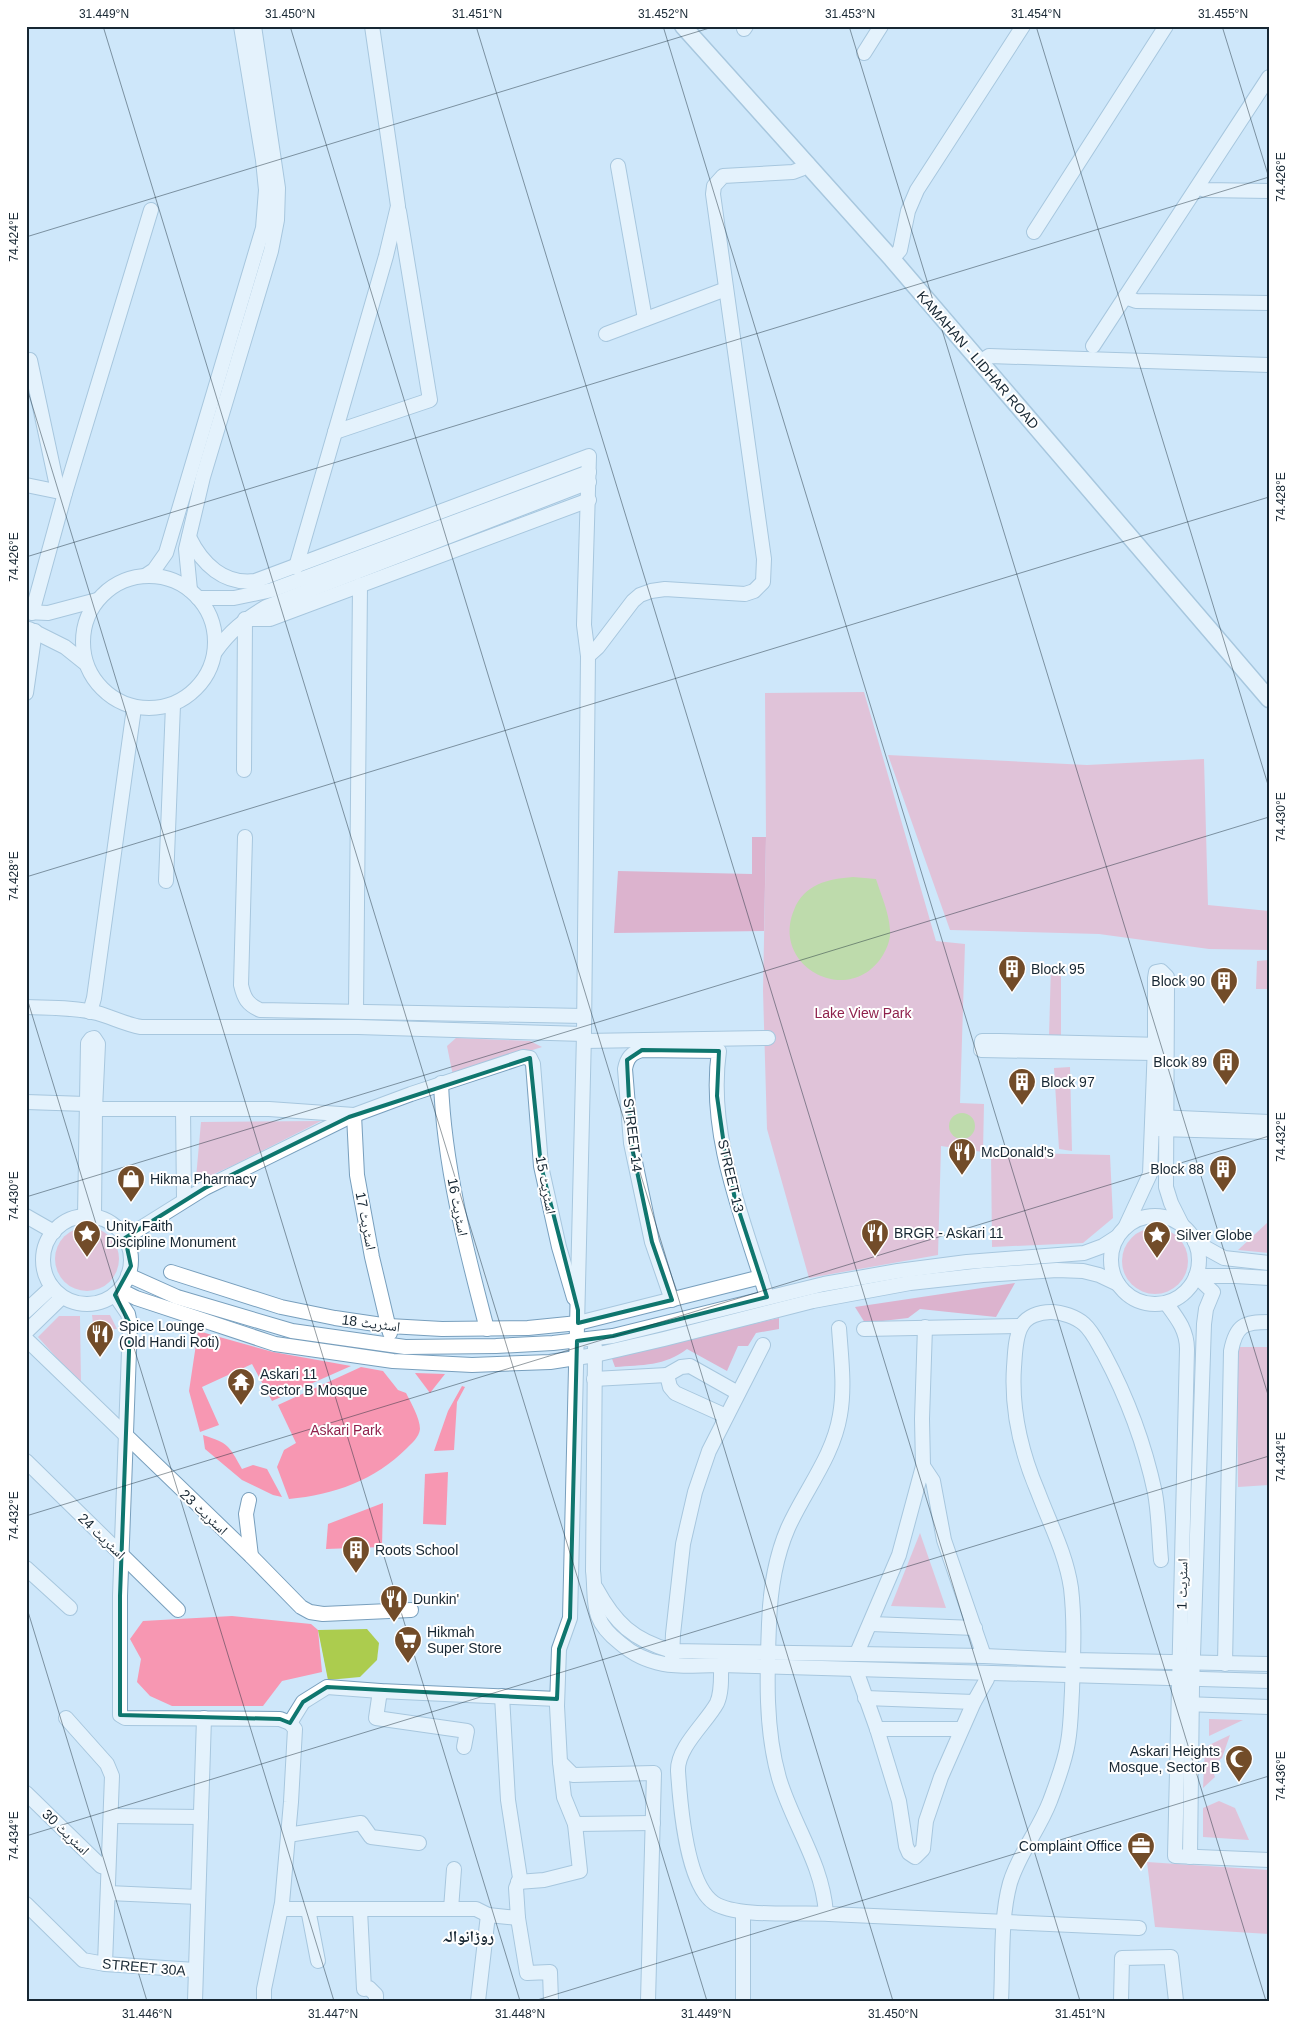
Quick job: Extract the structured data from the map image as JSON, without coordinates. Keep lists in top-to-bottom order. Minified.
{"streets":{"main road":["KAMAHAN - LIDHAR ROAD"],"street":["STREET 14","STREET 13","اسٹریٹ 15","اسٹریٹ 16","اسٹریٹ 17","اسٹریٹ 18","اسٹریٹ 23","اسٹریٹ 24","اسٹریٹ 1","اسٹریٹ 30","STREET 30A"]},"crossings":[["STREET 14","STREET 13"],["STREET 14","اسٹریٹ 18"],["STREET 13","اسٹریٹ 18"],["اسٹریٹ 15","اسٹریٹ 16"],["اسٹریٹ 15","اسٹریٹ 18"],["اسٹریٹ 16","اسٹریٹ 18"],["اسٹریٹ 17","اسٹریٹ 18"]],"districts":["روڑانوالہ"],"parks":["Lake View Park","Askari Park"],"places":{"building":["Block 95","Block 90","Blcok 89","Block 97","Block 88","Roots School"],"restaurant":["McDonald's","BRGR - Askari 11","Spice Lounge (Old Handi Roti)","Dunkin'"],"shop":["Hikma Pharmacy"],"place":["Unity Faith Discipline Monument","Silver Globe"],"temple":["Askari 11 Sector B Mosque"],"supermarket":["Hikmah Super Store"],"mosque":["Askari Heights Mosque, Sector B"],"office":["Complaint Office"]},"coordinates":["31.449°N","31.450°N","31.451°N","31.452°N","31.453°N","31.454°N","31.455°N","74.426°E","74.424°E","74.428°E","74.430°E","74.432°E","74.434°E","74.436°E","31.446°N","31.447°N","31.448°N"]}
